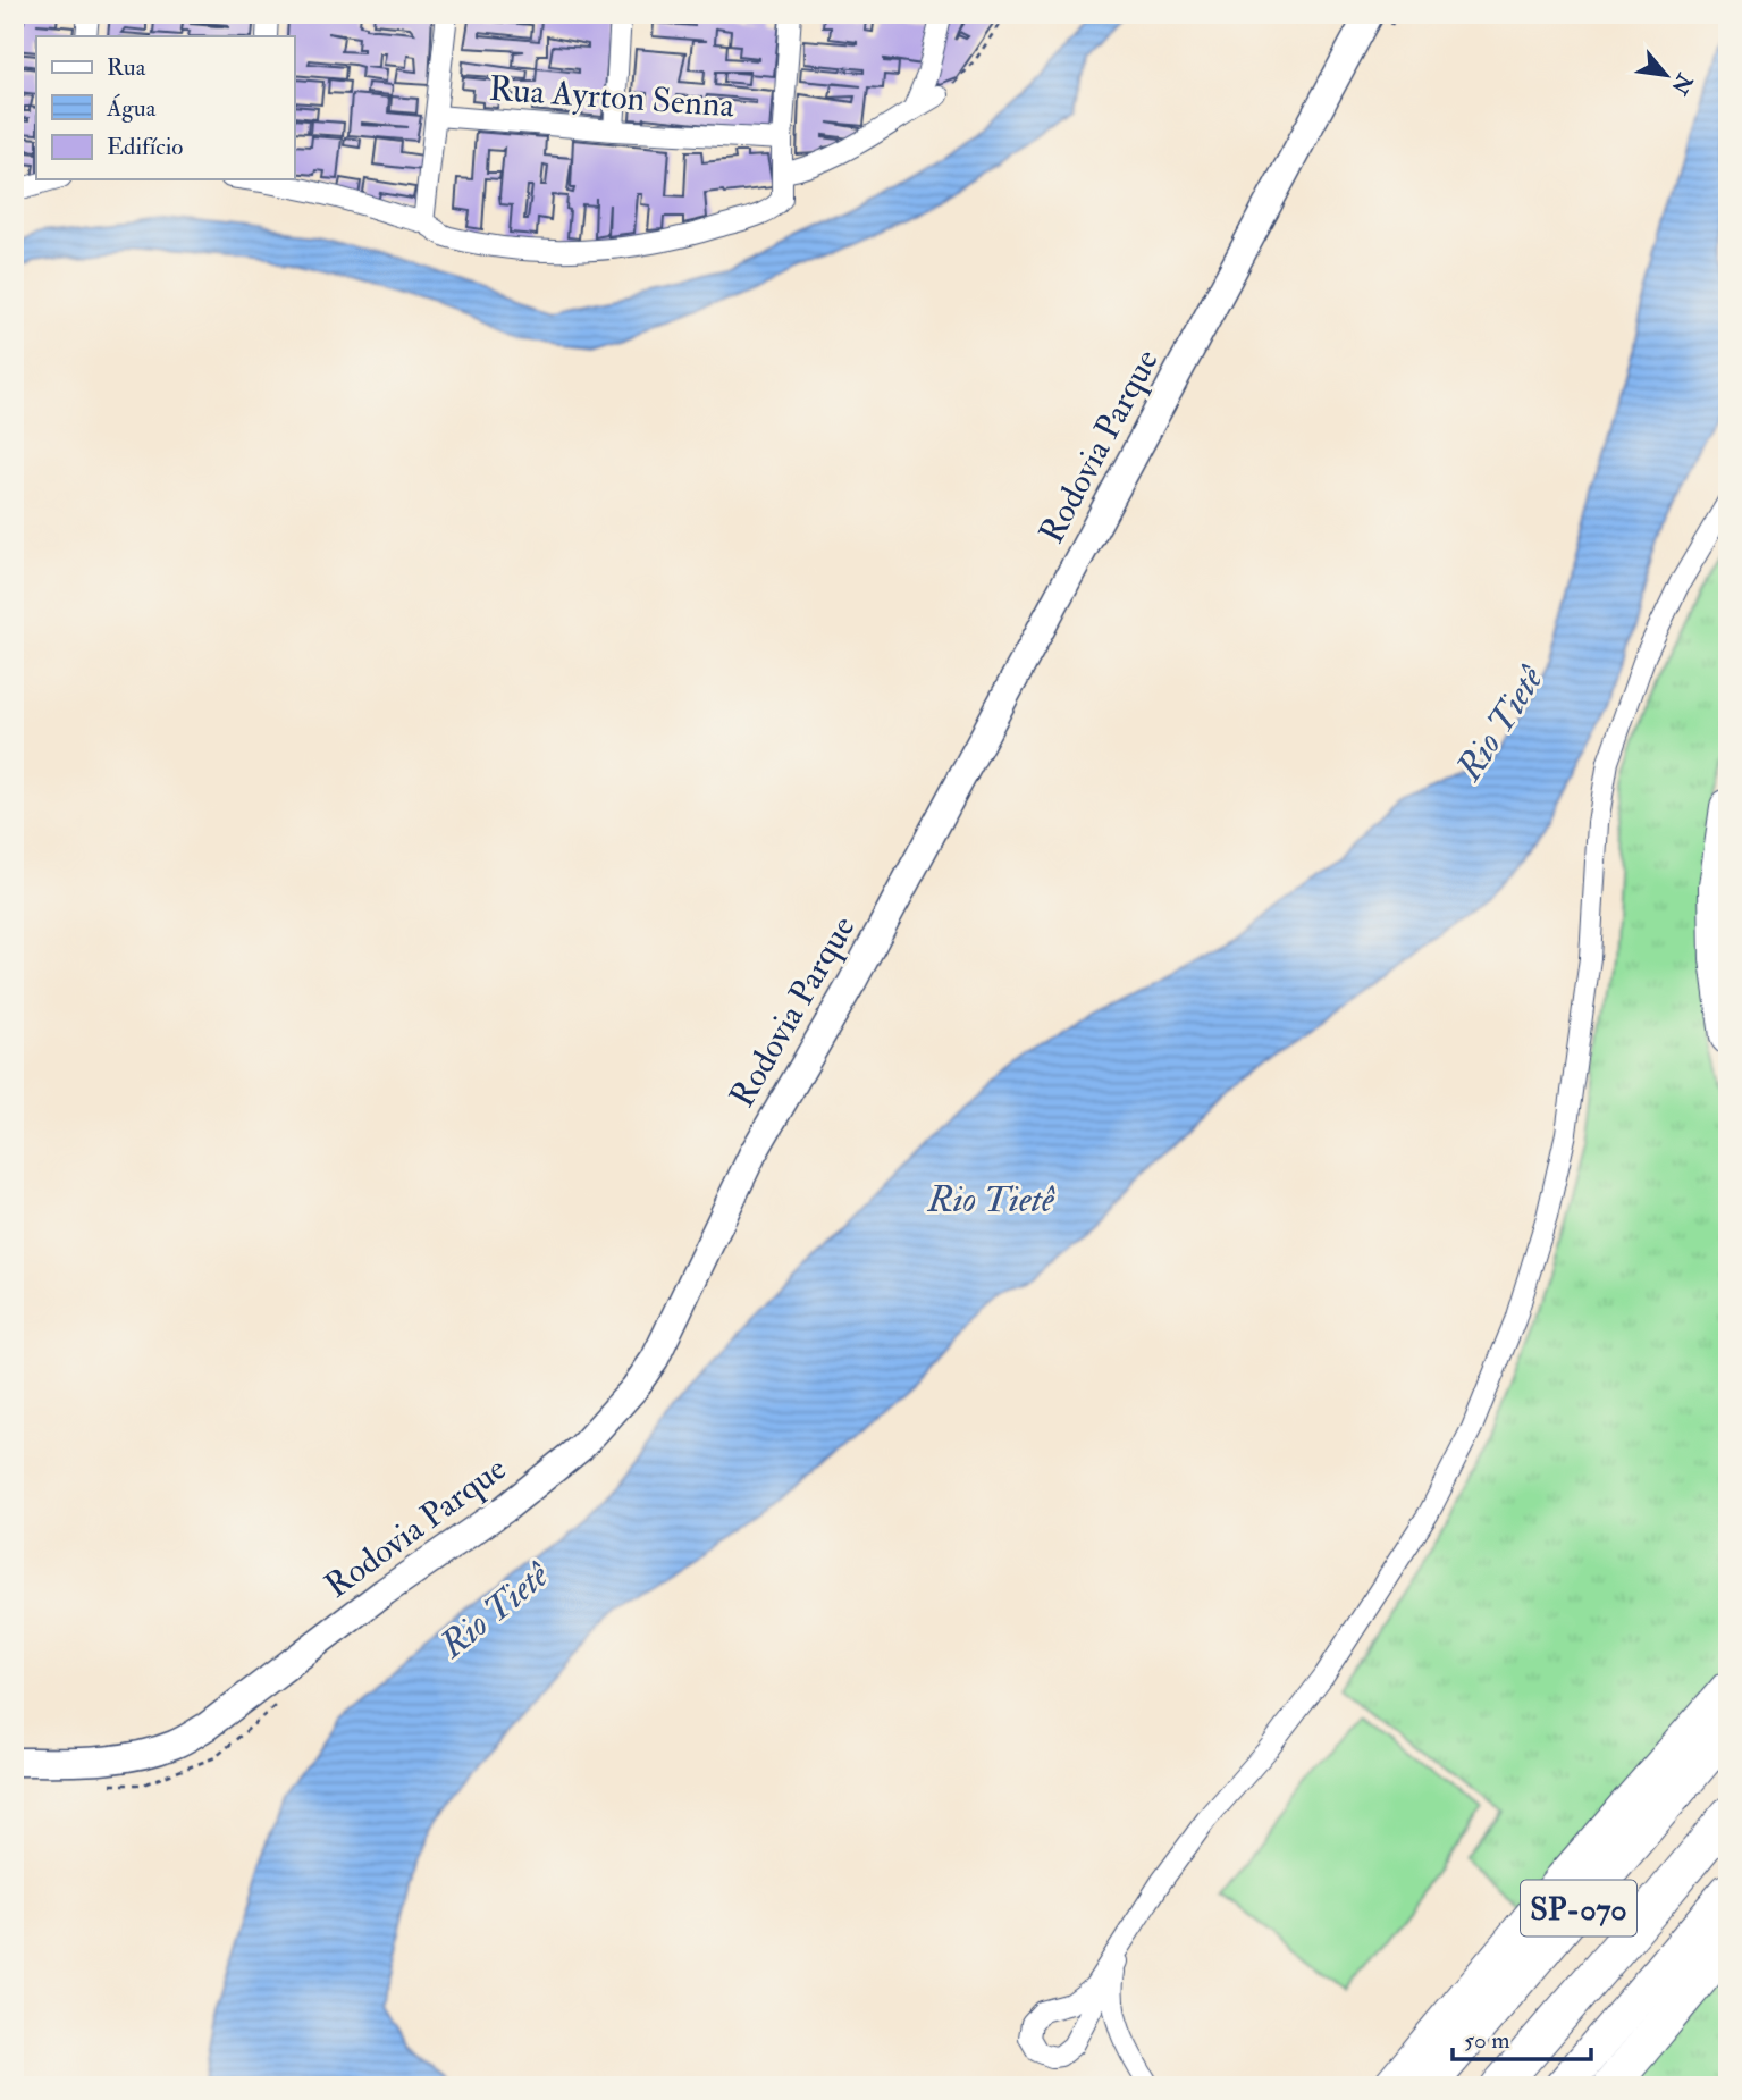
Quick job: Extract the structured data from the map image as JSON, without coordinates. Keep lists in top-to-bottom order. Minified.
{"streets":{"highway":["SP-070"],"street":["Rua Ayrton Senna","Rodovia Parque"]},"water":["Rio Tietê"],"legend":["Rua","Água","Edifício"],"scale_bar":"50 m","north":"bottom right"}
